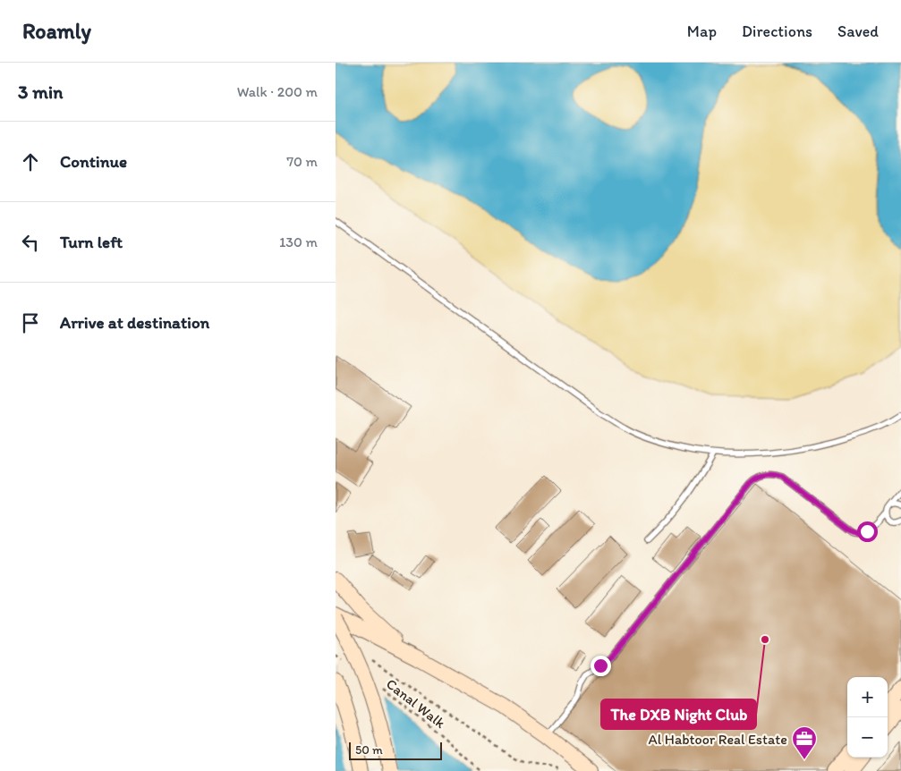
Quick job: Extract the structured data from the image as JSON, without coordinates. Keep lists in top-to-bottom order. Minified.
{"streets":{"path":["Canal Walk"]},"places":{"other":["The DXB Night Club"],"office":["Al Habtoor Real Estate"]},"scale_bar":"50 m","page":{"header":"Roamly","nav":["Map","Directions","Saved"],"heading":["3 min","Walk · 200 m"],"list":[["Continue","70 m"],["Turn left","130 m"],"Arrive at destination"],"map_buttons":["+","−"],"scale":"50 m"}}
